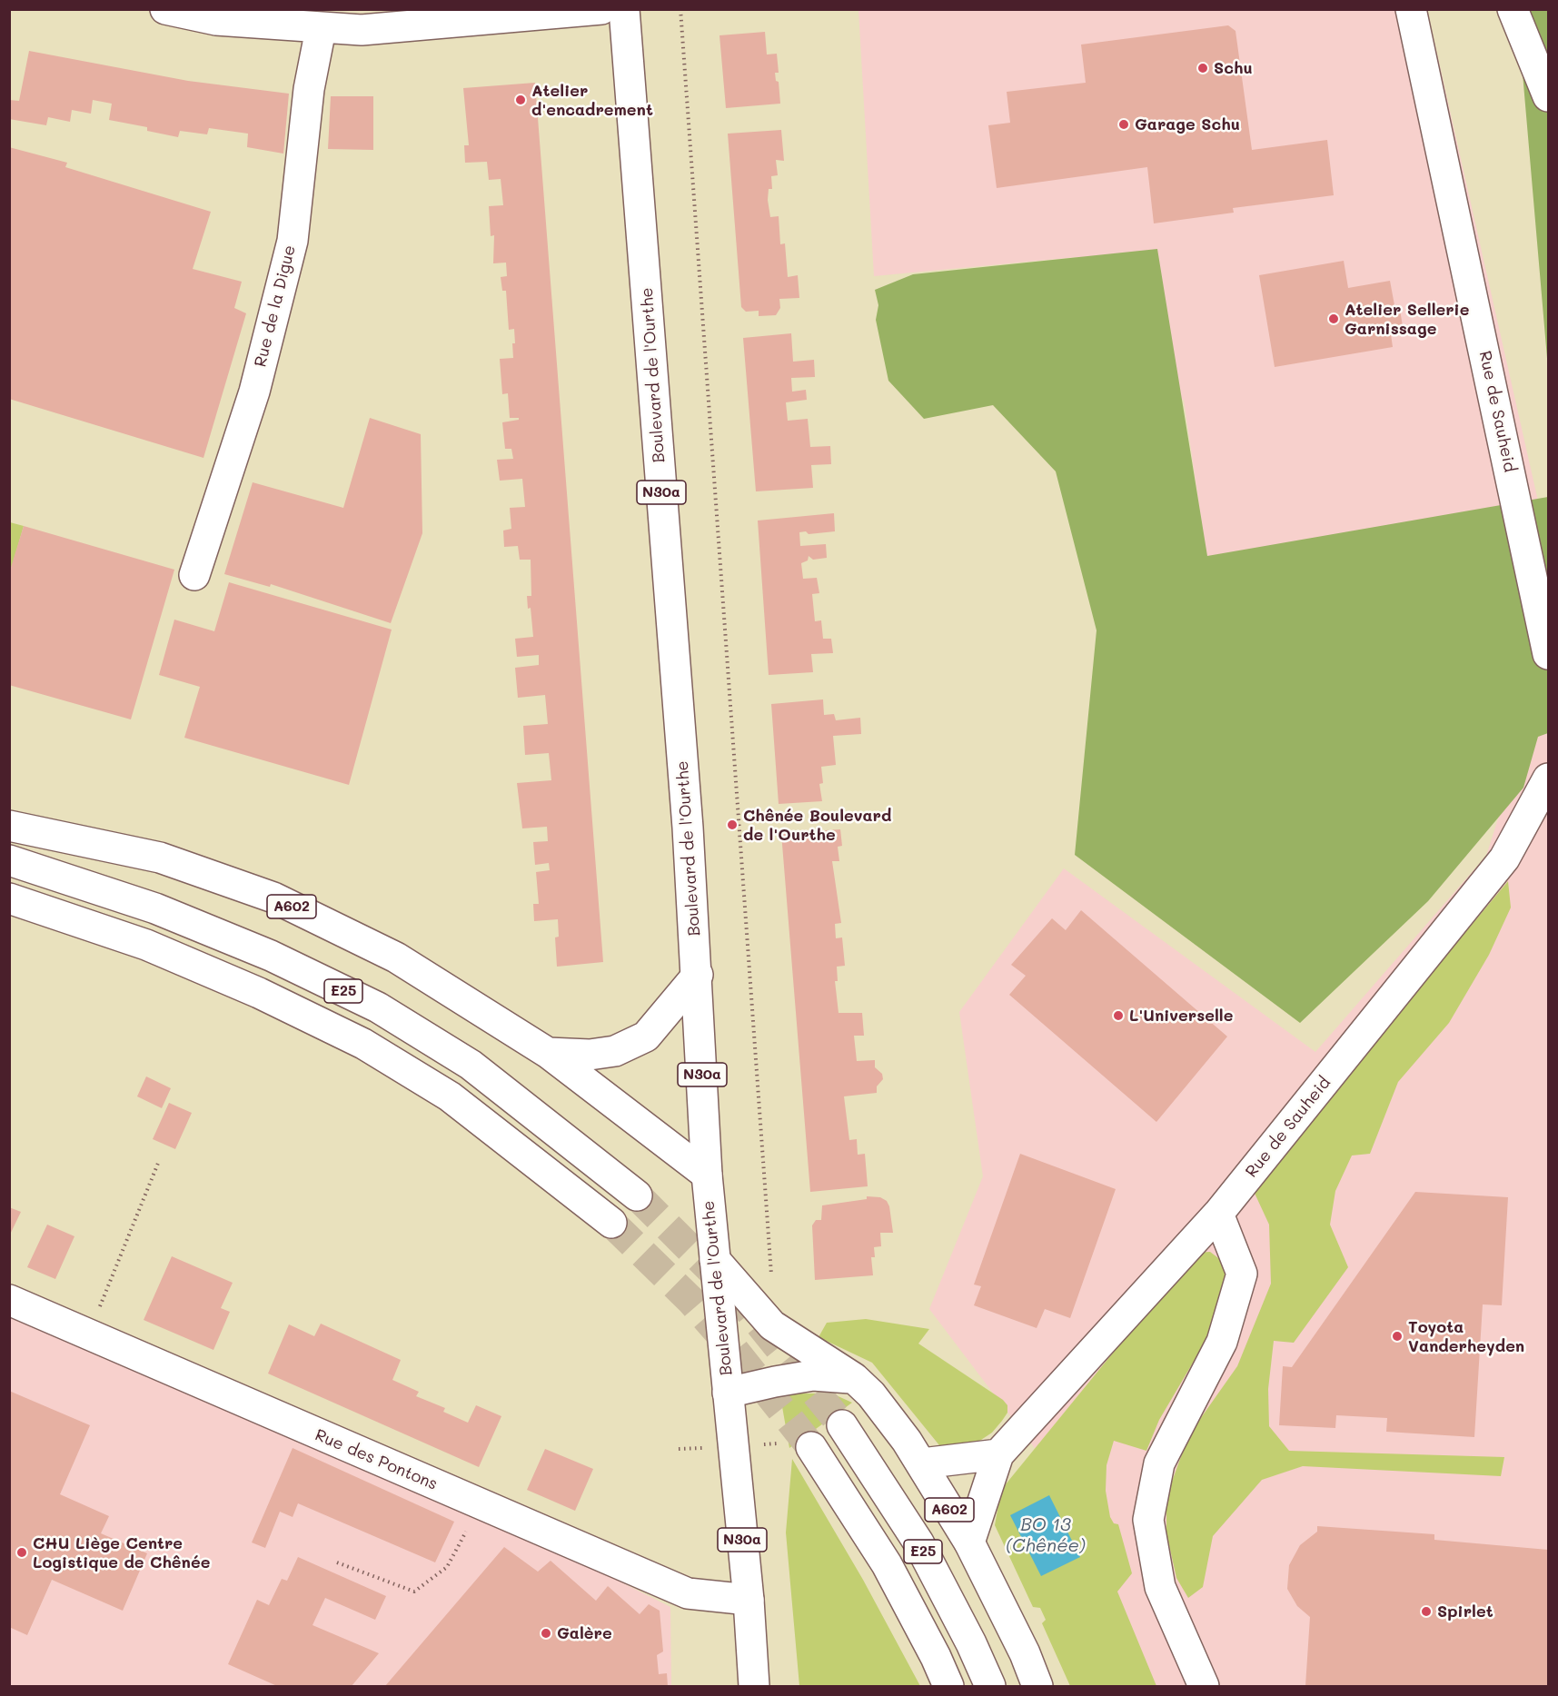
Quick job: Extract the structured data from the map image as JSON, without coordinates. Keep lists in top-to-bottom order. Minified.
{"streets":{"main road":["Rue de la Digue","Boulevard de l'Ourthe","Rue de Sauheid","N30a","A602","E25","Rue des Pontons"]},"crossings":[["Boulevard de l'Ourthe","A602"],["Boulevard de l'Ourthe","Rue des Pontons"],["Rue de Sauheid","A602"]],"water":["BO 13 (Chênée)"],"places":["Schu","Atelier d'encadrement","Garage Schu","Atelier Sellerie Garnissage","Chênée Boulevard de l'Ourthe","L'Universelle","Toyota Vanderheyden","CHU Liège Centre Logistique de Chênée","Spirlet","Galère"]}
